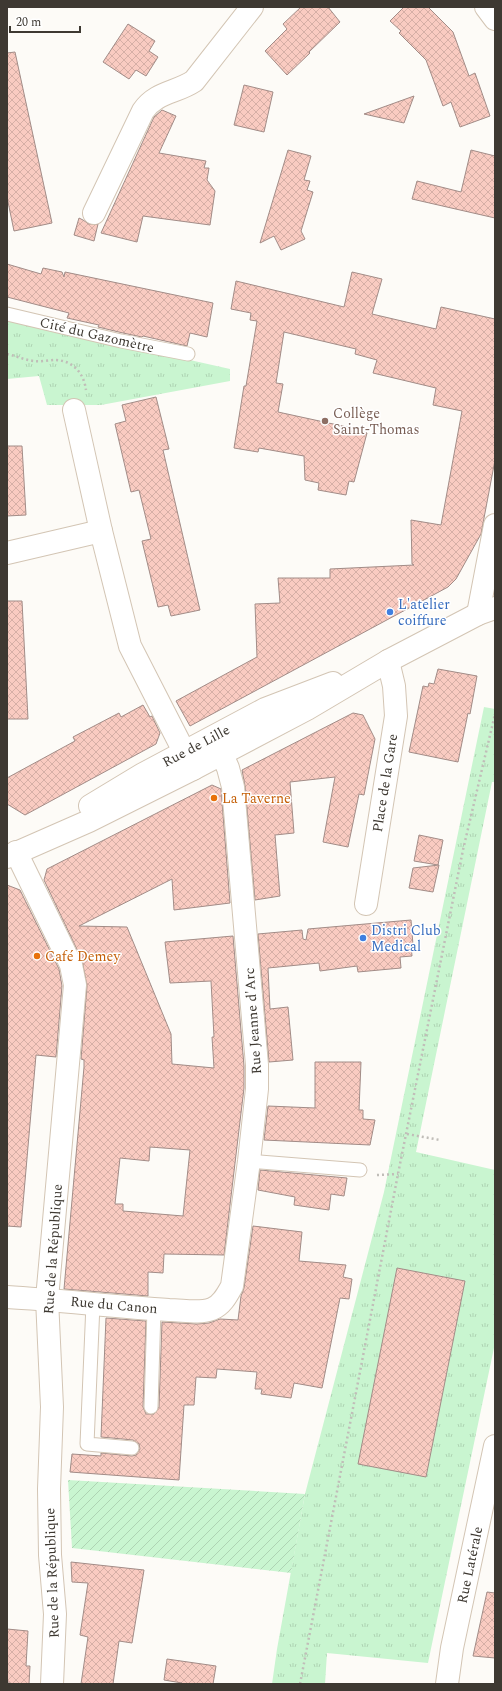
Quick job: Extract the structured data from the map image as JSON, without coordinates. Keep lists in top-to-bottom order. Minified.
{"streets":{"street":["Rue de Lille","Place de la Gare","Rue Jeanne d'Arc","Rue de la République","Rue du Canon","Rue Latérale"],"lane":["Cité du Gazomètre"]},"crossings":[["Rue de Lille","Place de la Gare"],["Rue de Lille","Rue Jeanne d'Arc"],["Rue de Lille","Rue de la République"],["Rue Jeanne d'Arc","Rue du Canon"],["Rue de la République","Rue du Canon"]],"places":["Collège Saint-Thomas","L'atelier coiffure","La Taverne","Distri Club Medical","Café Demey"],"scale_bar":"20 m"}
